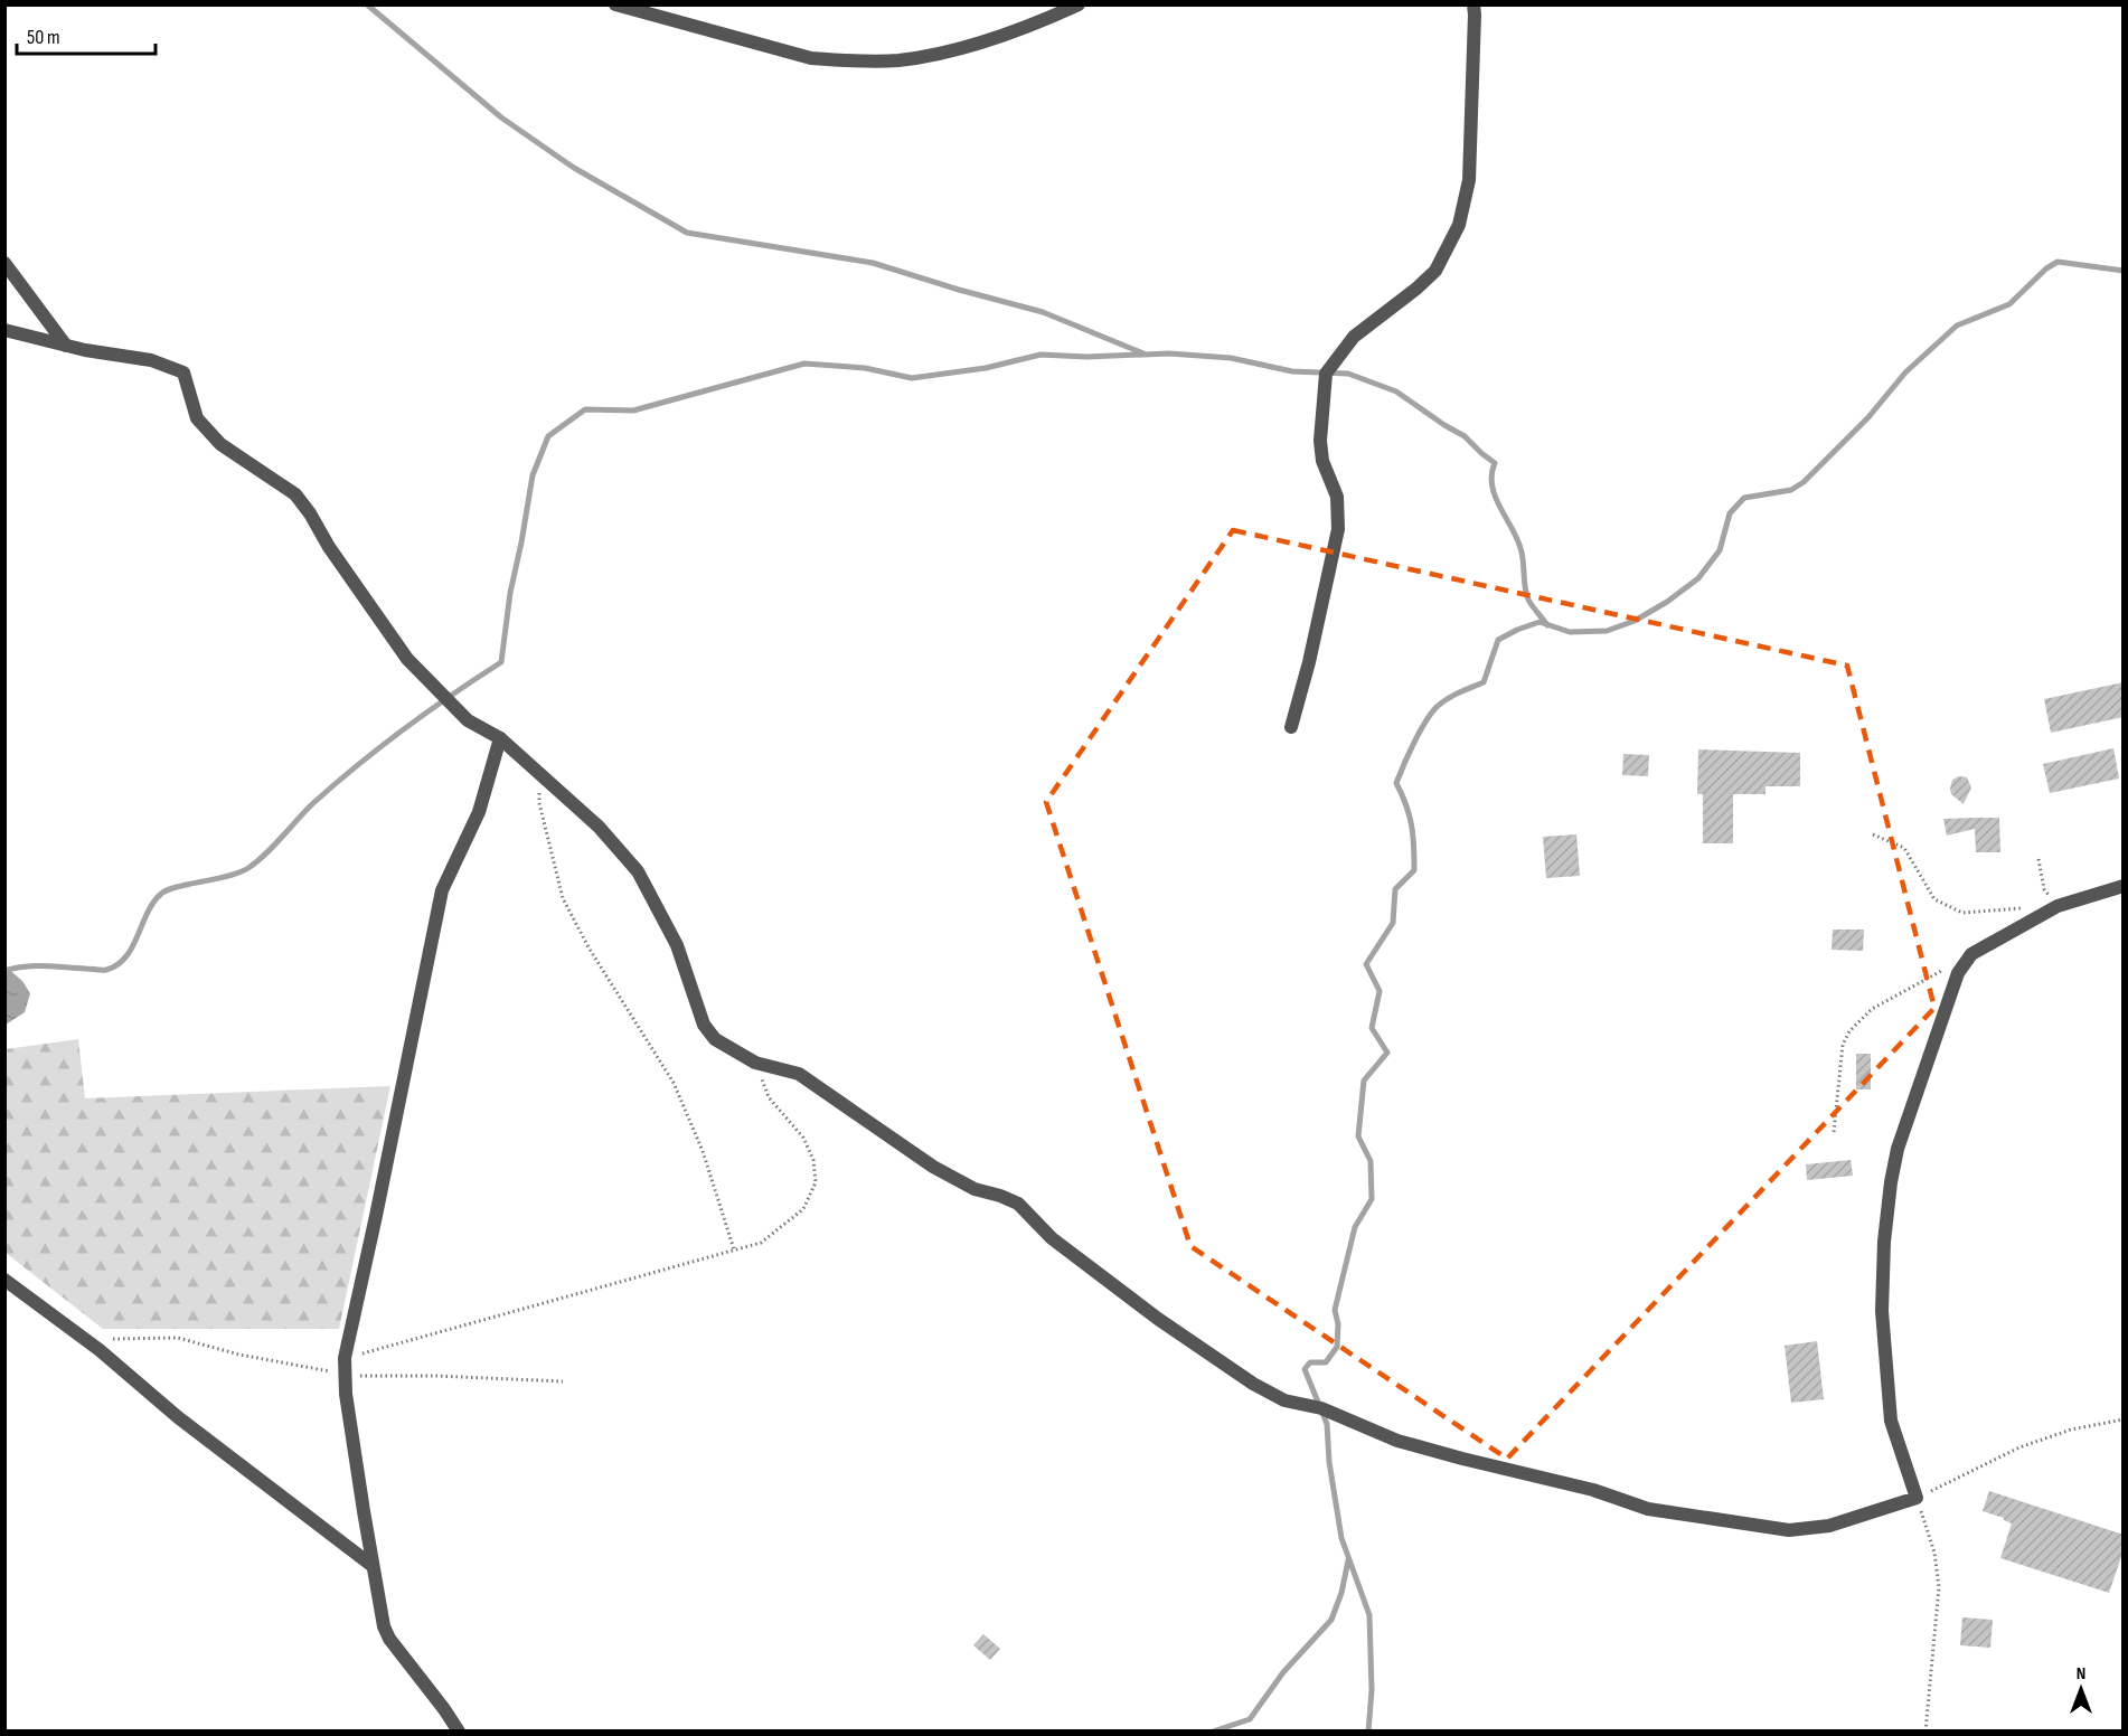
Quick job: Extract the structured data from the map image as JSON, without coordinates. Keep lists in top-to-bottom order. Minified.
{"scale_bar":"50 m","north":"top"}
